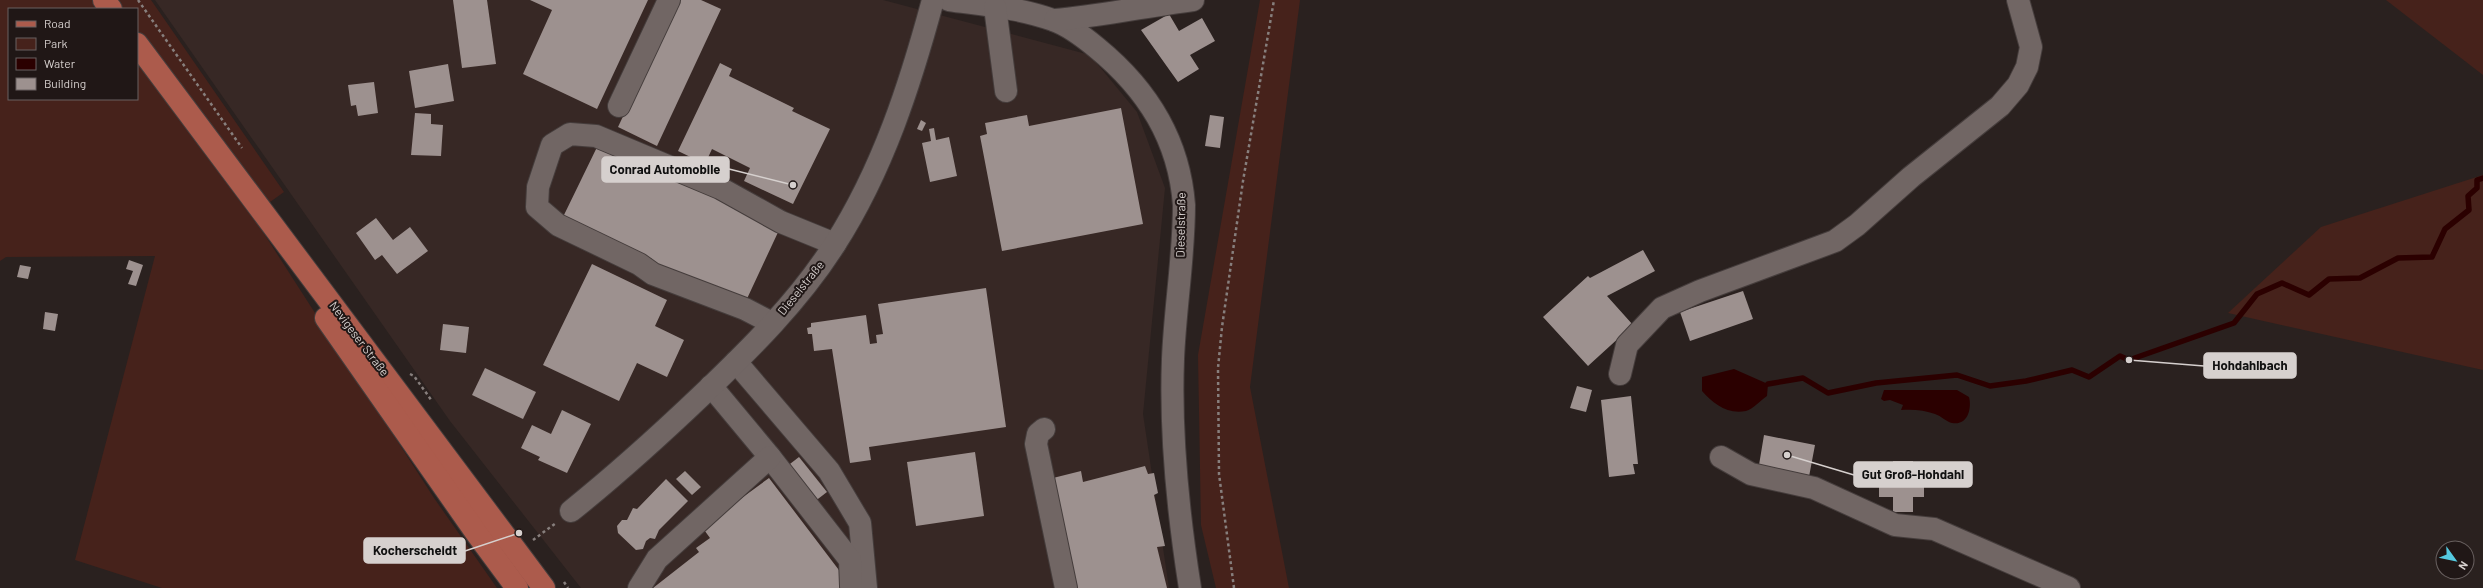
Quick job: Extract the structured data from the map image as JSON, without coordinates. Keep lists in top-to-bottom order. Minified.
{"streets":{"main road":["Nevigeser Straße"],"street":["Dieselstraße"]},"places":["Conrad Automobile","Hohdahlbach","Gut Groß-Hohdahl","Kocherscheidt"],"legend":["Road","Park","Water","Building"],"north":"bottom right"}
